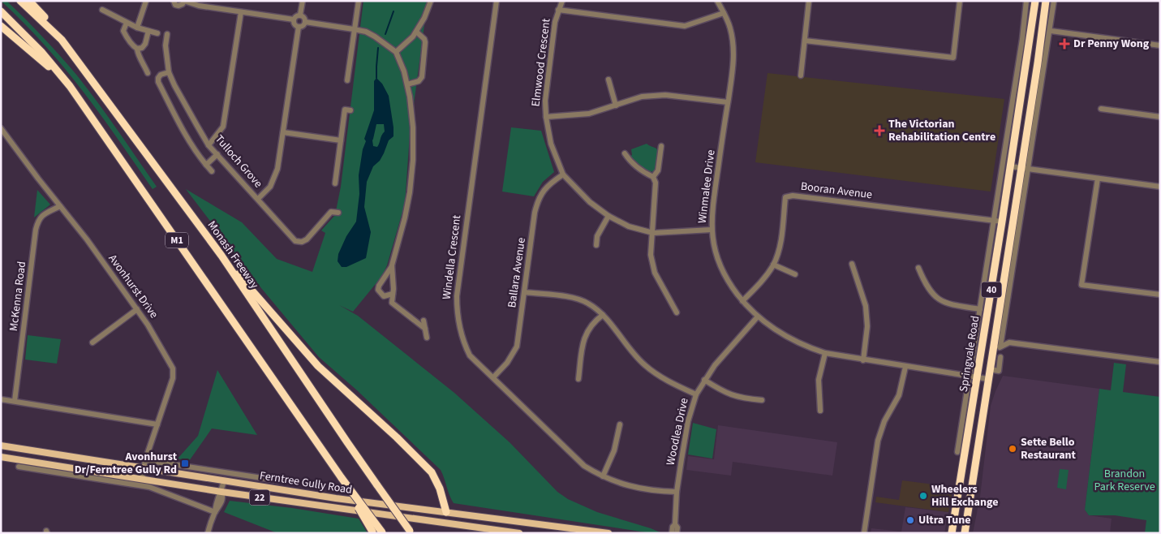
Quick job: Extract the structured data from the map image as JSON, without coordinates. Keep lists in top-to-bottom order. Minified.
{"streets":{"highway":["M1","Monash Freeway","40","Springvale Road"],"main road":["Ferntree Gully Road","22"],"street":["Elmwood Crescent","Tulloch Grove","Winmalee Drive","Booran Avenue","Windella Crescent","Ballara Avenue","Avonhurst Drive","McKenna Road","Woodlea Drive"]},"crossings":[["Elmwood Crescent","Winmalee Drive"],["Elmwood Crescent","Ballara Avenue"],["Winmalee Drive","Booran Avenue"],["Winmalee Drive","Springvale Road"],["Winmalee Drive","Woodlea Drive"],["Booran Avenue","Springvale Road"],["Windella Crescent","Ballara Avenue"],["Windella Crescent","Woodlea Drive"],["Avonhurst Drive","McKenna Road"],["Avonhurst Drive","Ferntree Gully Road"]],"parks":["Brandon Park Reserve"],"places":{"health":["Dr Penny Wong","The Victorian Rehabilitation Centre"],"other":["Sette Bello Restaurant","Wheelers Hill Exchange","Ultra Tune"],"transit":["Avonhurst Dr/Ferntree Gully Rd"]}}
